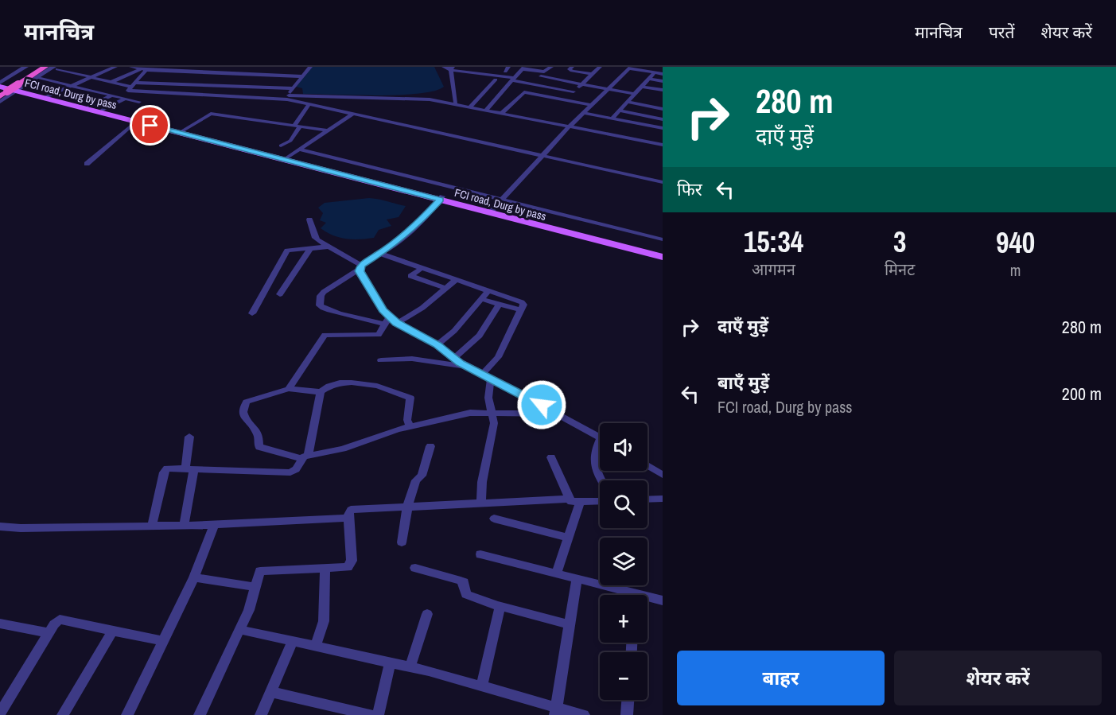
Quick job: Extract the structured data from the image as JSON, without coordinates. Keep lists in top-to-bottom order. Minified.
{"streets":{"main road":["FCI road, Durg by pass"]},"page":{"header":"मानचित्र","nav":["मानचित्र","परतें","शेयर करें"],"turn":["280 m","दाएँ मुड़ें"],"then":"फिर","eta":["15:34","आगमन","3","मिनट","940","m"],"list":[{"name":"दाएँ मुड़ें","value":"280 m"},{"name":"बाएँ मुड़ें","note":"FCI road, Durg by pass","value":"200 m"}],"map_buttons":["+","−"],"buttons":["बाहर","शेयर करें"]}}
